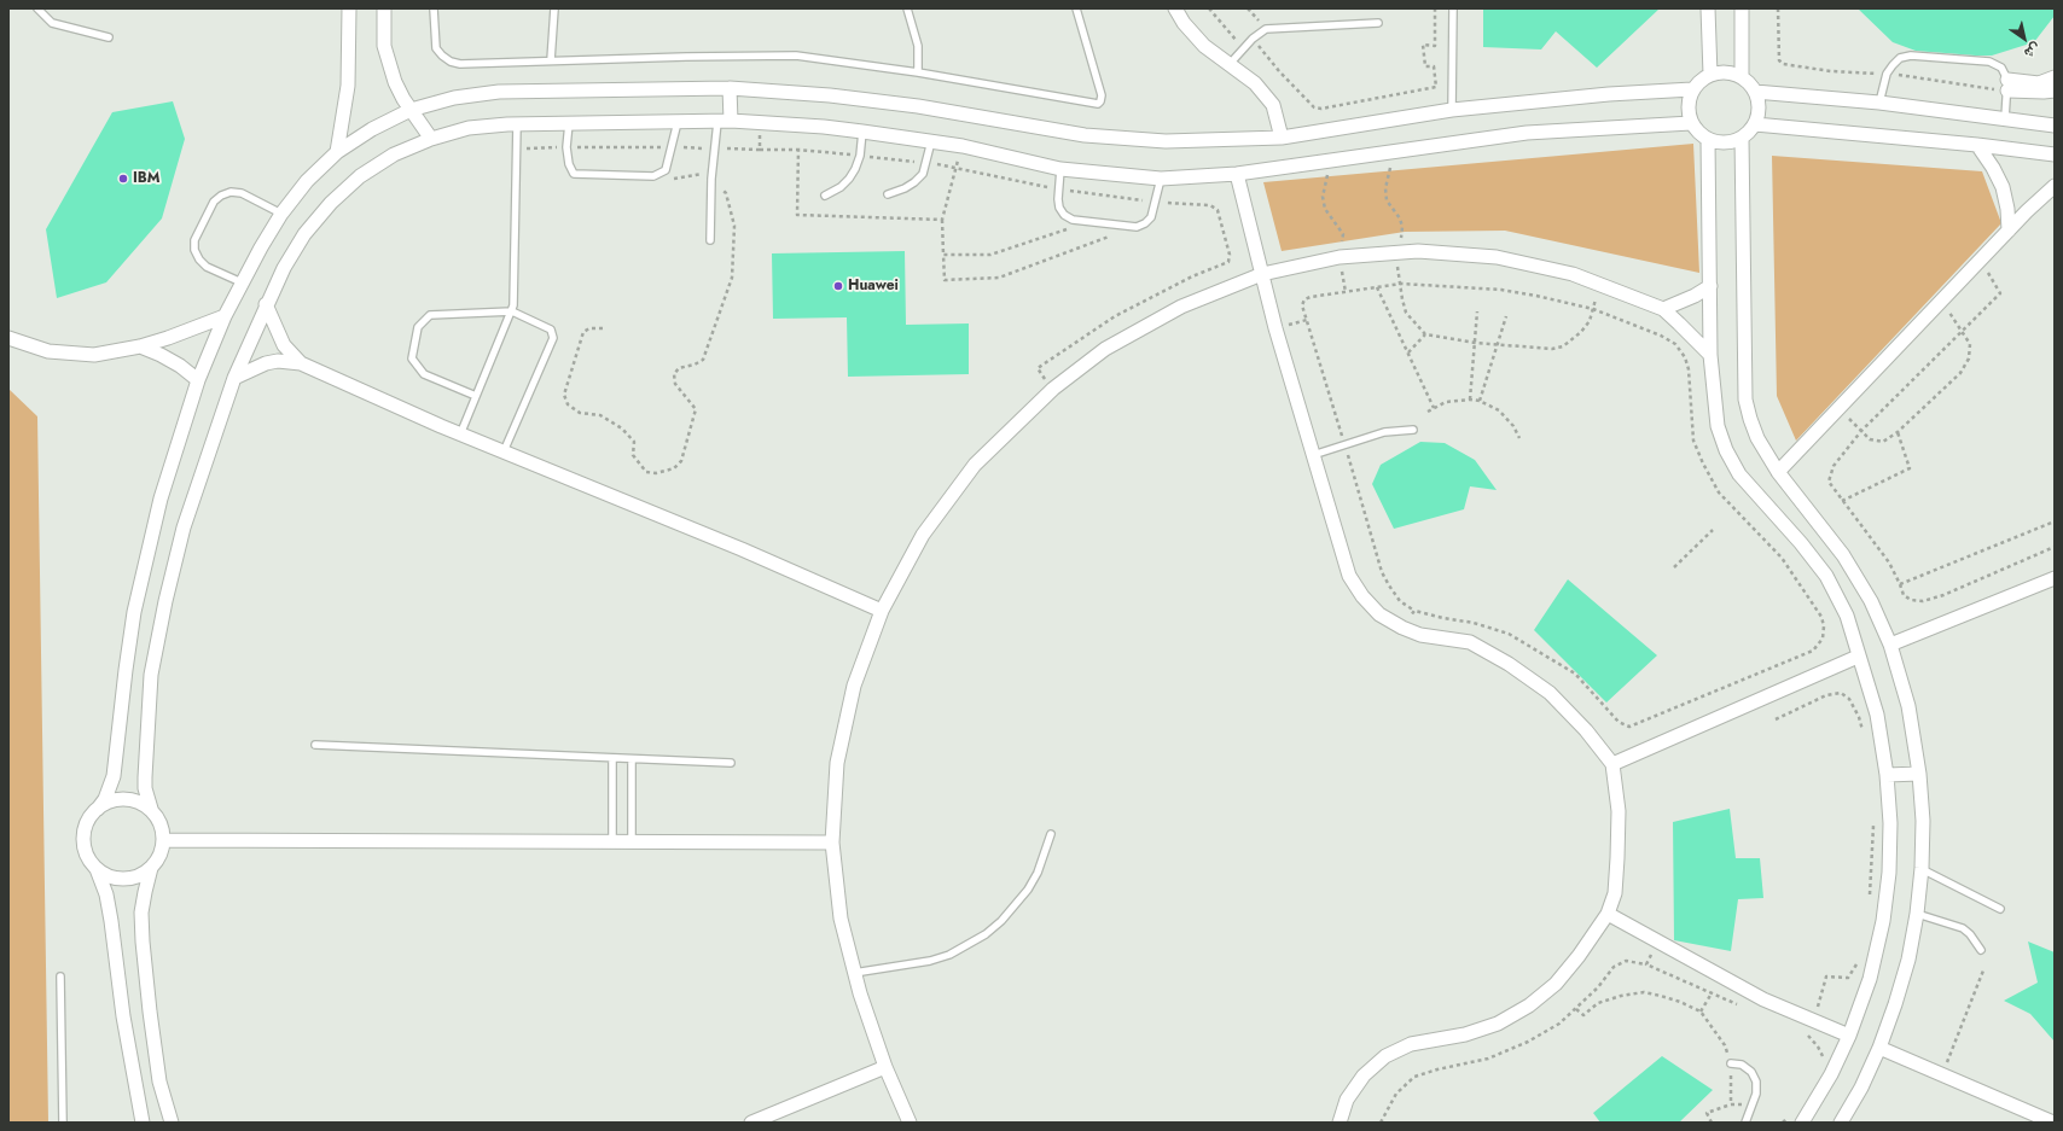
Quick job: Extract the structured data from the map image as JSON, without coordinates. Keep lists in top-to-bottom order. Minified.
{"places":["IBM","Huawei"],"north":"bottom right"}
